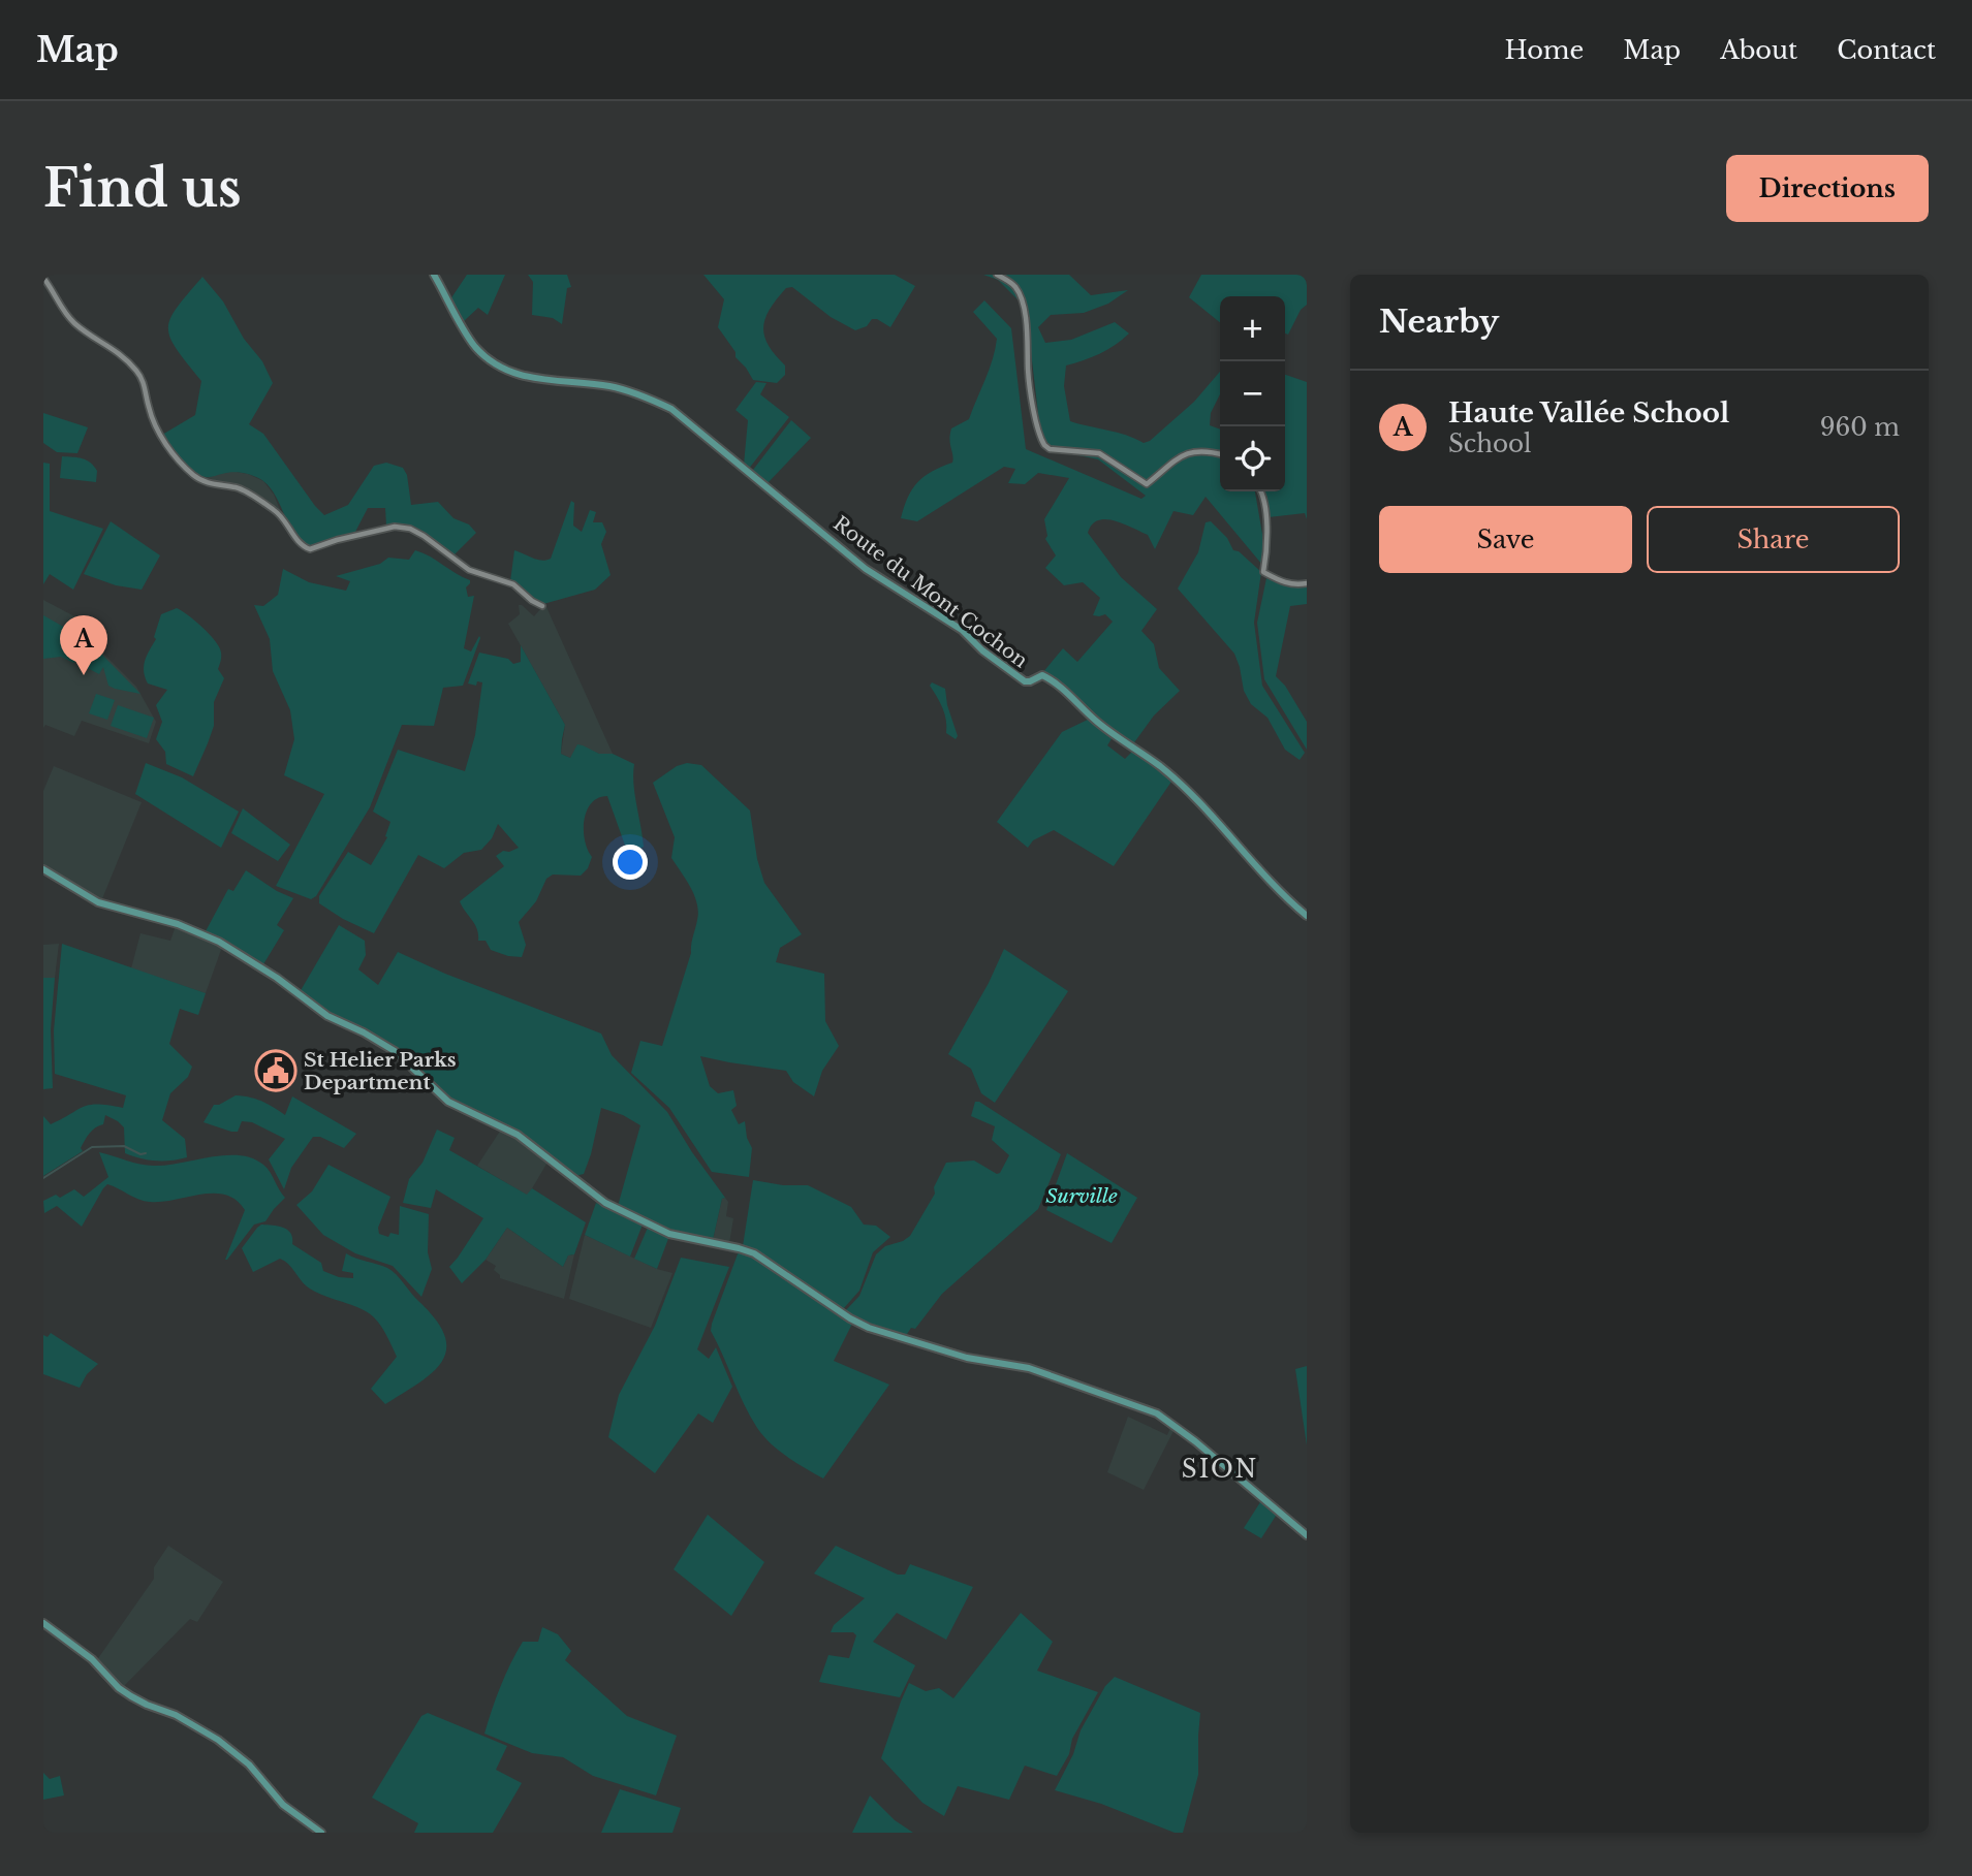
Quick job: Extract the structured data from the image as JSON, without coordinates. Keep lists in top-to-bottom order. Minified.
{"streets":{"main road":["Route du Mont Cochon"]},"districts":["SION"],"parks":["Surville"],"places":{"public building":["St Helier Parks Department"]},"page":{"header":"Map","nav":["Home","Map","About","Contact"],"buttons":["Directions",["Save","Share"]],"title":"Find us","heading":"Nearby","map_buttons":["+","−"],"list":[{"mark":"A","name":"Haute Vallée School","note":"School","value":"960 m"}],"pins":"A"}}
